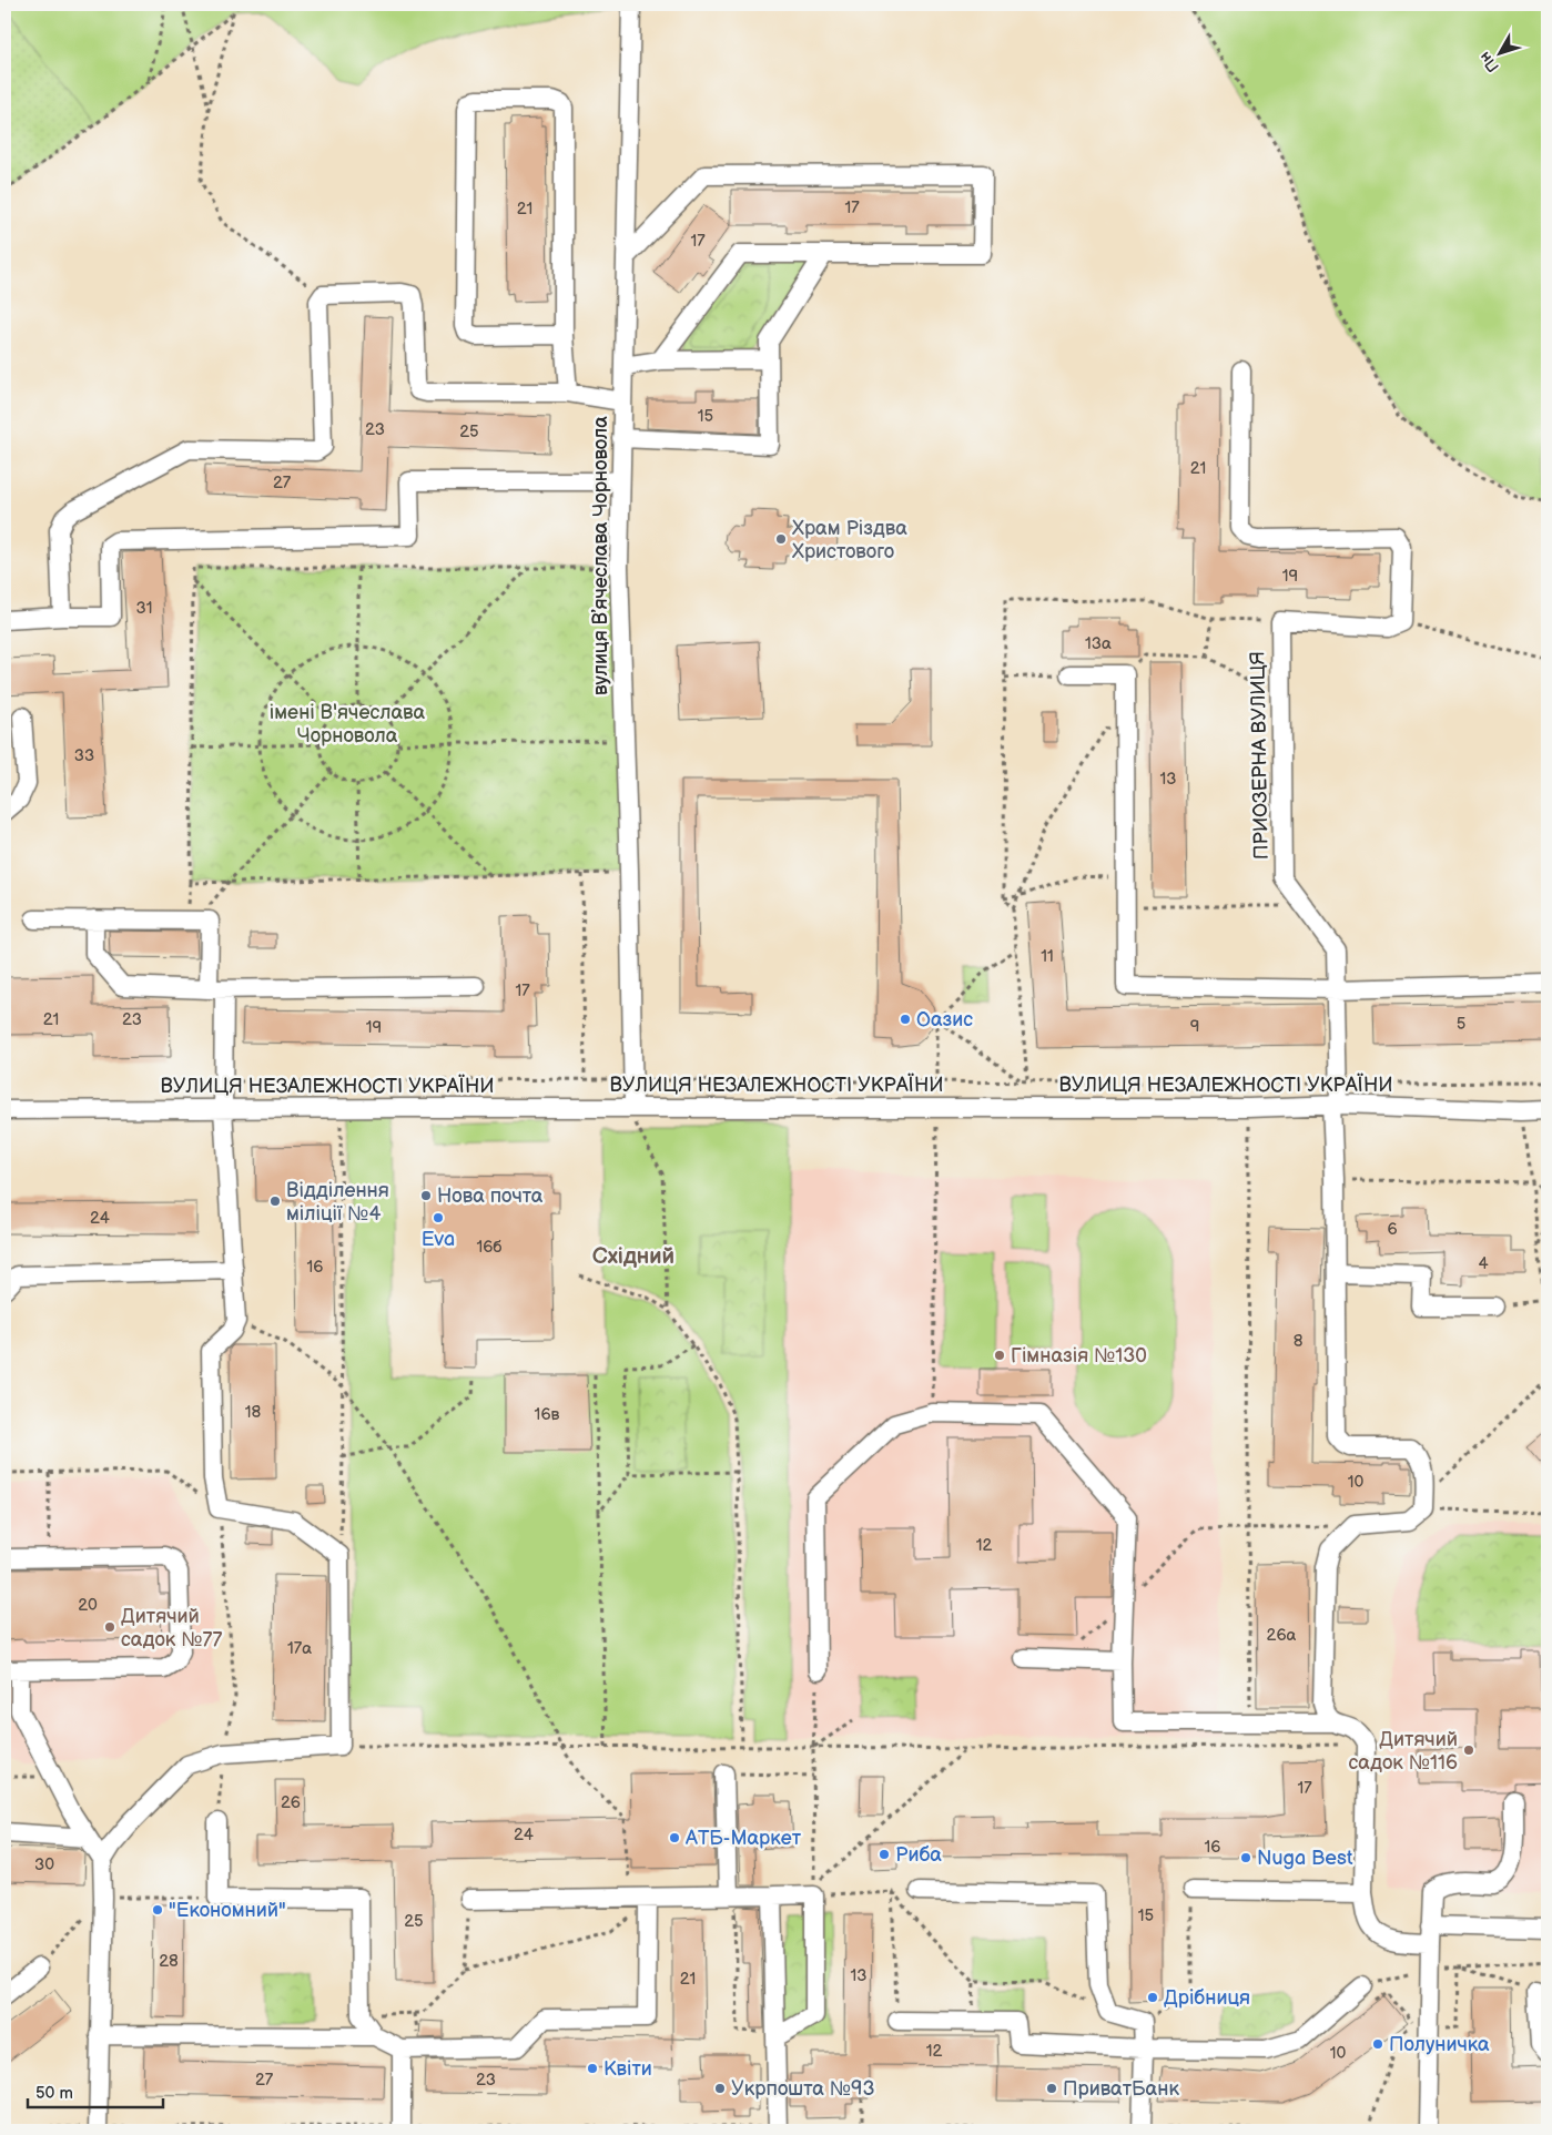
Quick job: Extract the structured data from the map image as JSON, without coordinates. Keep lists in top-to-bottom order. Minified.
{"streets":{"street":["вулиця Вʼячеслава Чорновола","ПРИОЗЕРНА ВУЛИЦЯ","ВУЛИЦЯ НЕЗАЛЕЖНОСТІ УКРАЇНИ"]},"crossings":[["вулиця Вʼячеслава Чорновола","ВУЛИЦЯ НЕЗАЛЕЖНОСТІ УКРАЇНИ"],["ПРИОЗЕРНА ВУЛИЦЯ","ВУЛИЦЯ НЕЗАЛЕЖНОСТІ УКРАЇНИ"]],"districts":["Східний"],"parks":["імені В'ячеслава Чорновола"],"places":["Храм Різдва Христового","Оазис","Нова почта","Відділення міліції №4","Eva","Гімназія №130","Дитячий садок №77","Дитячий садок №116","АТБ-Маркет","Риба","Nuga Best","\"Економний\"","Дрібниця","Полуничка","Квіти","Укрпошта №93","ПриватБанк"],"house_numbers":["17","21","17","15","23","25","21","27","19","31","13а","33","13","11","17","21","23","5","9","19","24","6","16б","4","16","8","18","16в","10","12","20","26а","17а","17","26","24","16","30","15","25","28","13","21","12","10","27","23"],"scale_bar":"50 m","north":"bottom left"}
